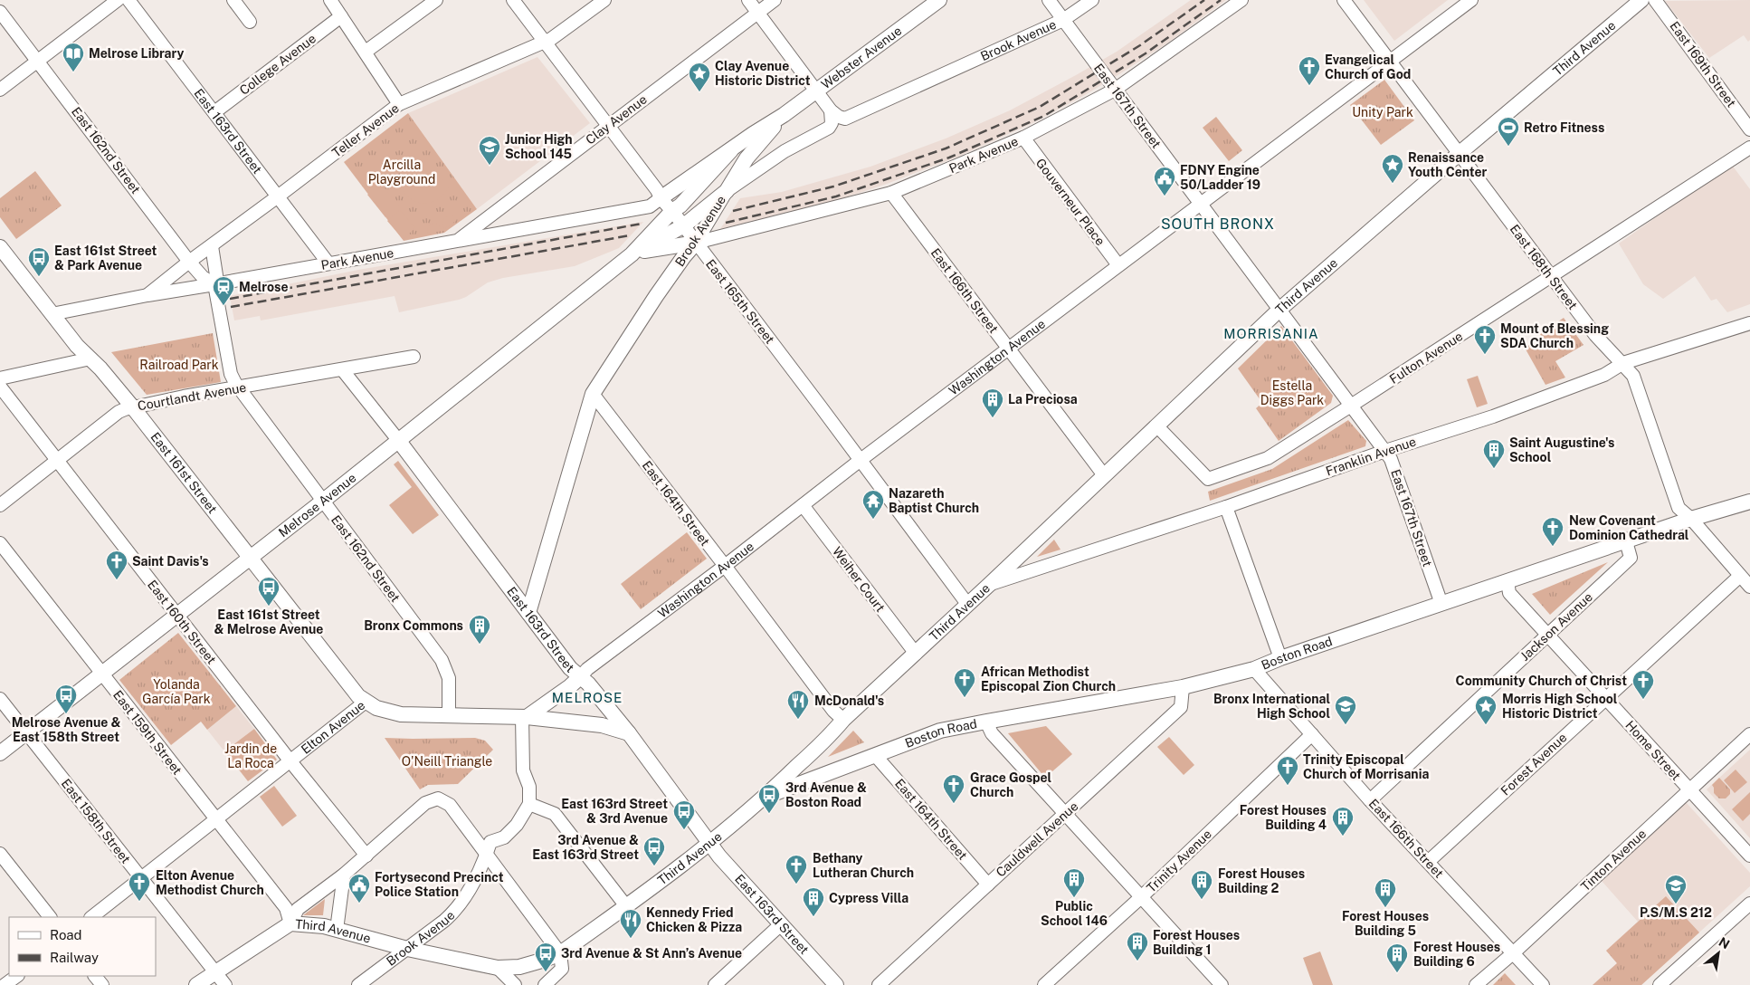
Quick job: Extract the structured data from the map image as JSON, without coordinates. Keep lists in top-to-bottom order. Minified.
{"streets":{"main road":["Brook Avenue","Third Avenue","Webster Avenue","East 163rd Street","Washington Avenue","East 161st Street","Melrose Avenue","Boston Road","Elton Avenue"],"street":["College Avenue","East 169th Street","East 167th Street","Clay Avenue","Teller Avenue","East 162nd Street","Park Avenue","Gouverneur Place","East 168th Street","East 166th Street","East 165th Street","Fulton Avenue","Courtlandt Avenue","Franklin Avenue","East 164th Street","Weiher Court","East 160th Street","Jackson Avenue","East 159th Street","Home Street","Forest Avenue","East 158th Street","Cauldwell Avenue","Tinton Avenue","Trinity Avenue"]},"crossings":[["Brook Avenue","Third Avenue"],["Brook Avenue","Webster Avenue"],["Brook Avenue","East 167th Street"],["Brook Avenue","East 163rd Street"],["Brook Avenue","Park Avenue"],["Brook Avenue","East 165th Street"],["Brook Avenue","East 164th Street"],["Third Avenue","East 167th Street"],["Third Avenue","East 163rd Street"],["Third Avenue","East 168th Street"],["Third Avenue","East 166th Street"],["Third Avenue","East 165th Street"],["Third Avenue","Fulton Avenue"],["Third Avenue","Franklin Avenue"],["Third Avenue","East 164th Street"],["Third Avenue","Weiher Court"],["Third Avenue","Boston Road"],["Third Avenue","East 159th Street"],["Third Avenue","East 158th Street"],["Webster Avenue","Park Avenue"],["Webster Avenue","East 165th Street"],["Webster Avenue","Melrose Avenue"],["College Avenue","East 163rd Street"],["East 167th Street","Park Avenue"],["East 167th Street","Washington Avenue"],["East 167th Street","Fulton Avenue"],["East 167th Street","Franklin Avenue"],["East 167th Street","Boston Road"],["Clay Avenue","Park Avenue"],["Clay Avenue","East 165th Street"],["Teller Avenue","East 163rd Street"],["Teller Avenue","East 162nd Street"],["Teller Avenue","Park Avenue"],["Teller Avenue","East 165th Street"],["East 163rd Street","Park Avenue"],["East 163rd Street","Washington Avenue"],["East 163rd Street","Courtlandt Avenue"],["East 163rd Street","Melrose Avenue"],["East 163rd Street","Elton Avenue"],["East 162nd Street","Park Avenue"],["East 162nd Street","Courtlandt Avenue"],["East 162nd Street","Melrose Avenue"],["East 162nd Street","Elton Avenue"],["Park Avenue","Gouverneur Place"],["Park Avenue","East 166th Street"],["Park Avenue","East 165th Street"],["Park Avenue","East 161st Street"],["Gouverneur Place","Washington Avenue"],["East 168th Street","Washington Avenue"],["East 168th Street","Fulton Avenue"],["East 168th Street","Franklin Avenue"],["East 168th Street","Boston Road"],["East 168th Street","Forest Avenue"],["East 166th Street","Washington Avenue"],["East 166th Street","Jackson Avenue"],["East 166th Street","Boston Road"],["East 166th Street","Forest Avenue"],["East 166th Street","Tinton Avenue"],["East 166th Street","Trinity Avenue"],["East 165th Street","Washington Avenue"],["East 165th Street","Melrose Avenue"],["Washington Avenue","East 164th Street"],["Washington Avenue","Weiher Court"],["Washington Avenue","Elton Avenue"],["Courtlandt Avenue","East 161st Street"],["Courtlandt Avenue","East 160th Street"],["East 161st Street","Melrose Avenue"],["East 161st Street","Elton Avenue"],["East 164th Street","Boston Road"],["East 164th Street","Cauldwell Avenue"],["Melrose Avenue","East 160th Street"],["Melrose Avenue","East 159th Street"],["Melrose Avenue","East 158th Street"],["East 160th Street","Elton Avenue"],["Jackson Avenue","Boston Road"],["Jackson Avenue","Home Street"],["Boston Road","Home Street"],["Boston Road","Cauldwell Avenue"],["Elton Avenue","East 159th Street"],["Elton Avenue","East 158th Street"],["Home Street","Forest Avenue"],["Home Street","Tinton Avenue"]],"districts":["SOUTH BRONX","MORRISANIA","MELROSE"],"parks":["Unity Park","Arcilla Playground","Railroad Park","Estella Diggs Park","Yolanda García Park","Jardin de La Roca","O'Neill Triangle"],"places":{"library":["Melrose Library"],"church":["Evangelical Church of God","Mount of Blessing SDA Church","New Covenant Dominion Cathedral","Saint Davis's","African Methodist Episcopal Zion Church","Community Church of Christ","Trinity Episcopal Church of Morrisania","Grace Gospel Church","Bethany Lutheran Church","Elton Avenue Methodist Church"],"place":["Clay Avenue Historic District","Renaissance Youth Center","Morris High School Historic District"],"sports":["Retro Fitness"],"school or university":["Junior High School 145","Bronx International High School","P.S/M.S 212"],"public building":["FDNY Engine 50/Ladder 19","Fortysecond Precinct Police Station"],"bus stop":["East 161st Street & Park Avenue","East 161st Street & Melrose Avenue","Melrose Avenue & East 158th Street","3rd Avenue & Boston Road","East 163rd Street & 3rd Avenue","3rd Avenue & East 163rd Street","3rd Avenue & St Ann’s Avenue"],"station":["Melrose"],"building":["La Preciosa","Saint Augustine's School","Bronx Commons","Forest Houses Building 4","Public School 146","Forest Houses Building 2","Forest Houses Building 5","Cypress Villa","Forest Houses Building 1","Forest Houses Building 6"],"temple":["Nazareth Baptist Church"],"restaurant":["McDonald's","Kennedy Fried Chicken & Pizza"]},"legend":["Road","Railway"],"north":"top right"}
